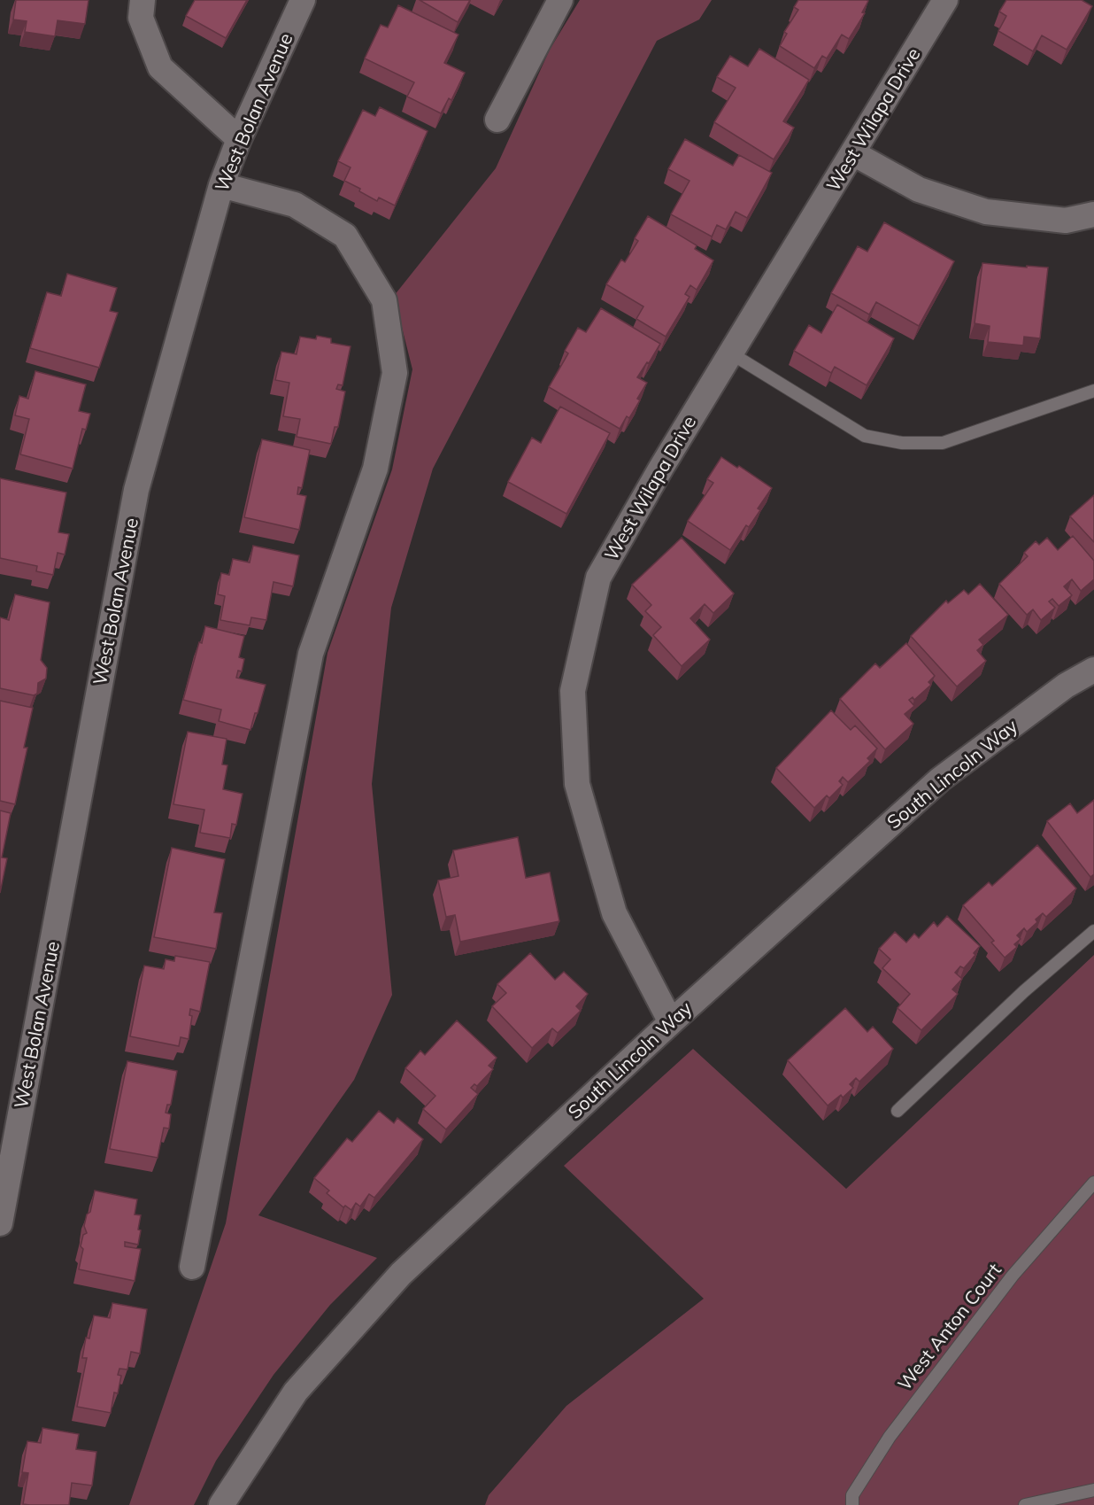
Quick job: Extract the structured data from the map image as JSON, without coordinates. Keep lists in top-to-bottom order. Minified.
{"streets":{"street":["West Bolan Avenue","West Wilapa Drive","South Lincoln Way"],"lane":["West Anton Court"]},"crossings":[["West Wilapa Drive","South Lincoln Way"]]}
